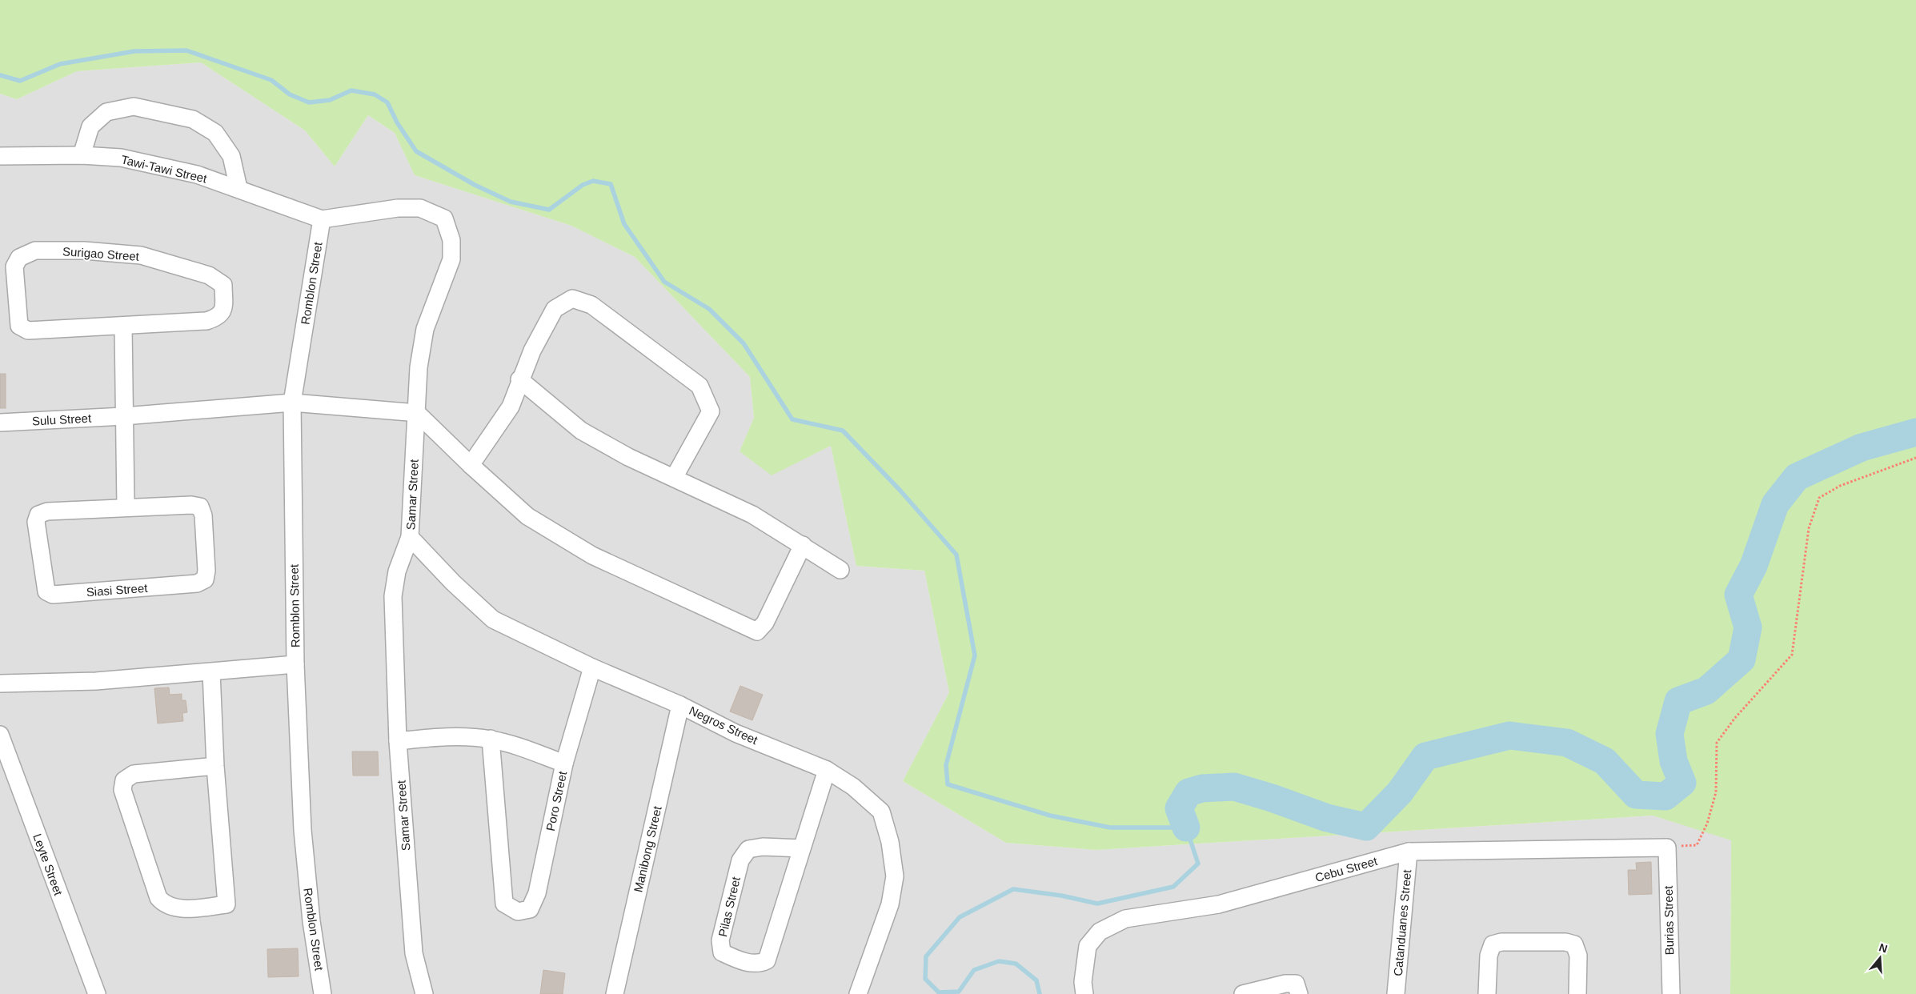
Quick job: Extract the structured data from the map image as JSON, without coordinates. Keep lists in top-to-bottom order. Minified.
{"streets":{"street":["Tawi-Tawi Street","Surigao Street","Romblon Street","Sulu Street","Samar Street","Siasi Street","Negros Street","Poro Street","Manibong Street","Leyte Street","Cebu Street","Pilas Street","Burias Street","Catanduanes Street"]},"crossings":[["Tawi-Tawi Street","Romblon Street"],["Tawi-Tawi Street","Samar Street"],["Romblon Street","Sulu Street"],["Romblon Street","Samar Street"],["Sulu Street","Samar Street"],["Samar Street","Negros Street"],["Negros Street","Poro Street"],["Negros Street","Manibong Street"],["Negros Street","Pilas Street"],["Cebu Street","Burias Street"],["Cebu Street","Catanduanes Street"]],"north":"top"}
